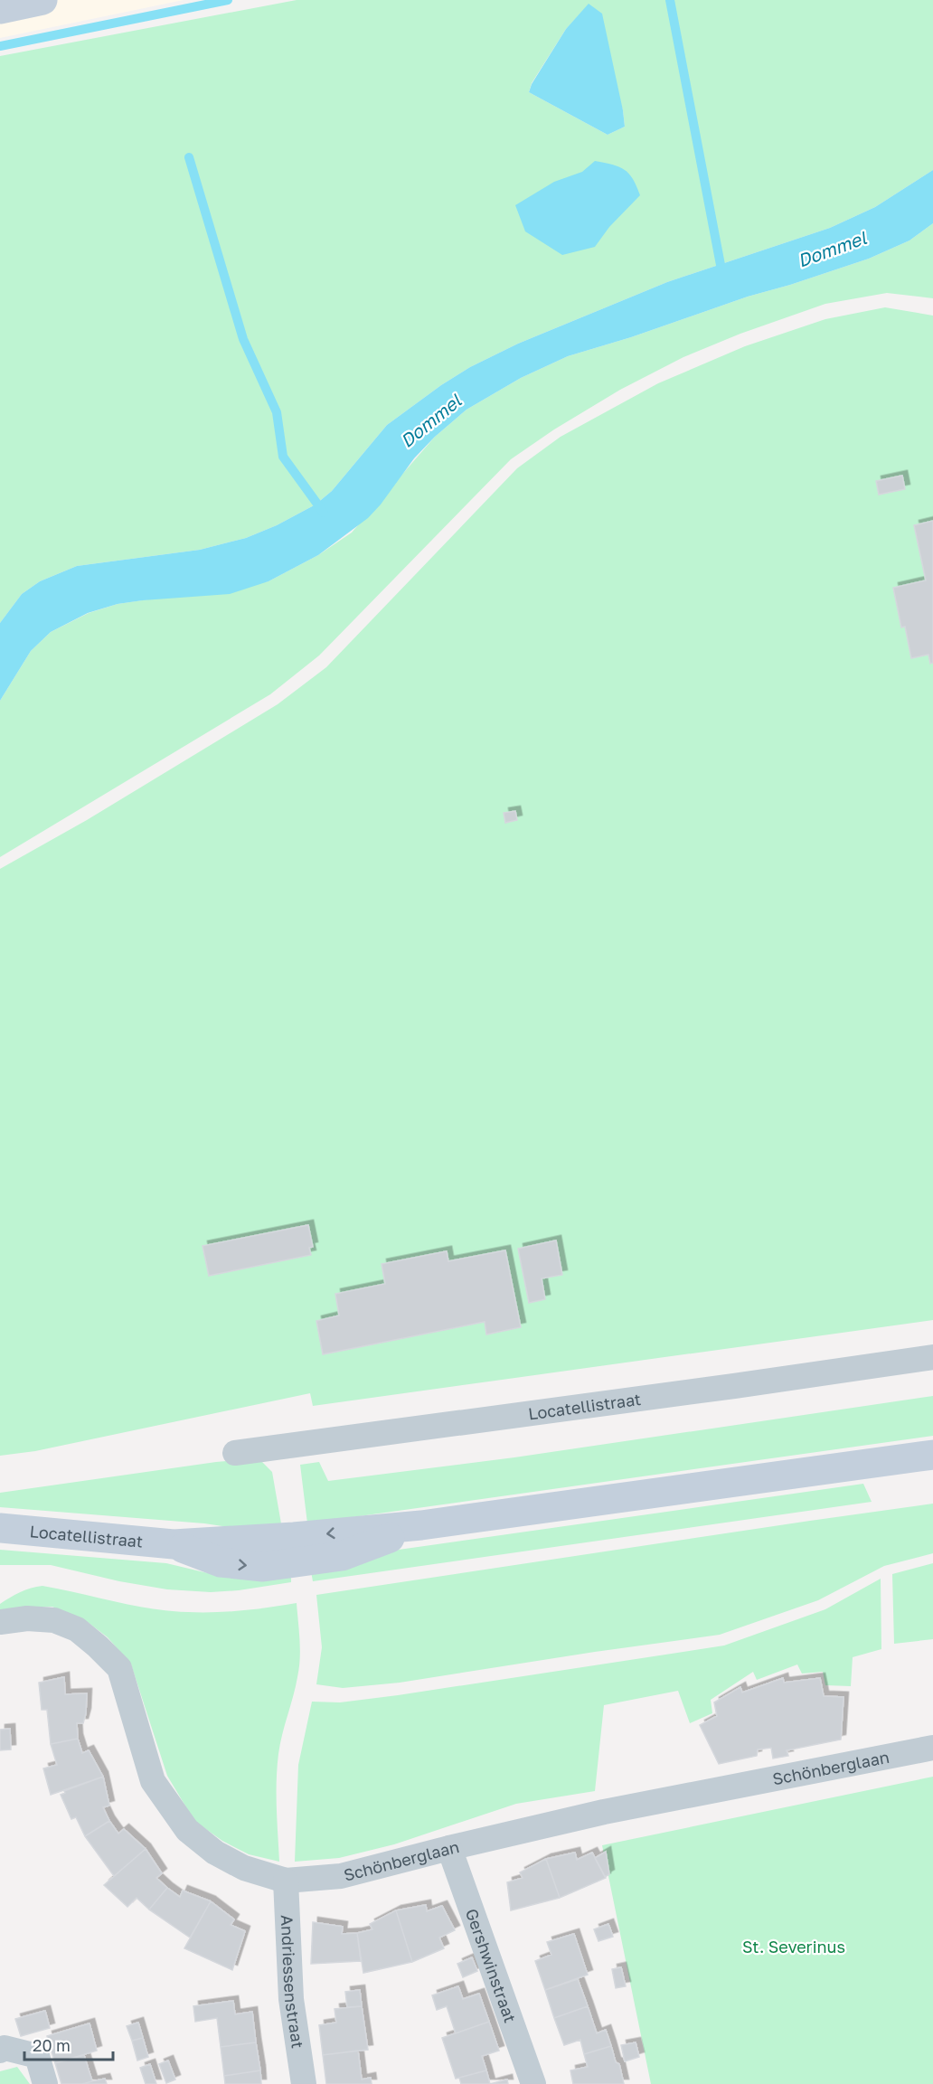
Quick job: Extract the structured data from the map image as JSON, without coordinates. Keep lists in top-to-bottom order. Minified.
{"streets":{"main road":["Locatellistraat"],"street":["Schönberglaan","Gershwinstraat","Andriessenstraat"]},"crossings":[["Schönberglaan","Gershwinstraat"],["Schönberglaan","Andriessenstraat"]],"water":["Dommel"],"parks":["St. Severinus"],"scale_bar":"20 m"}
